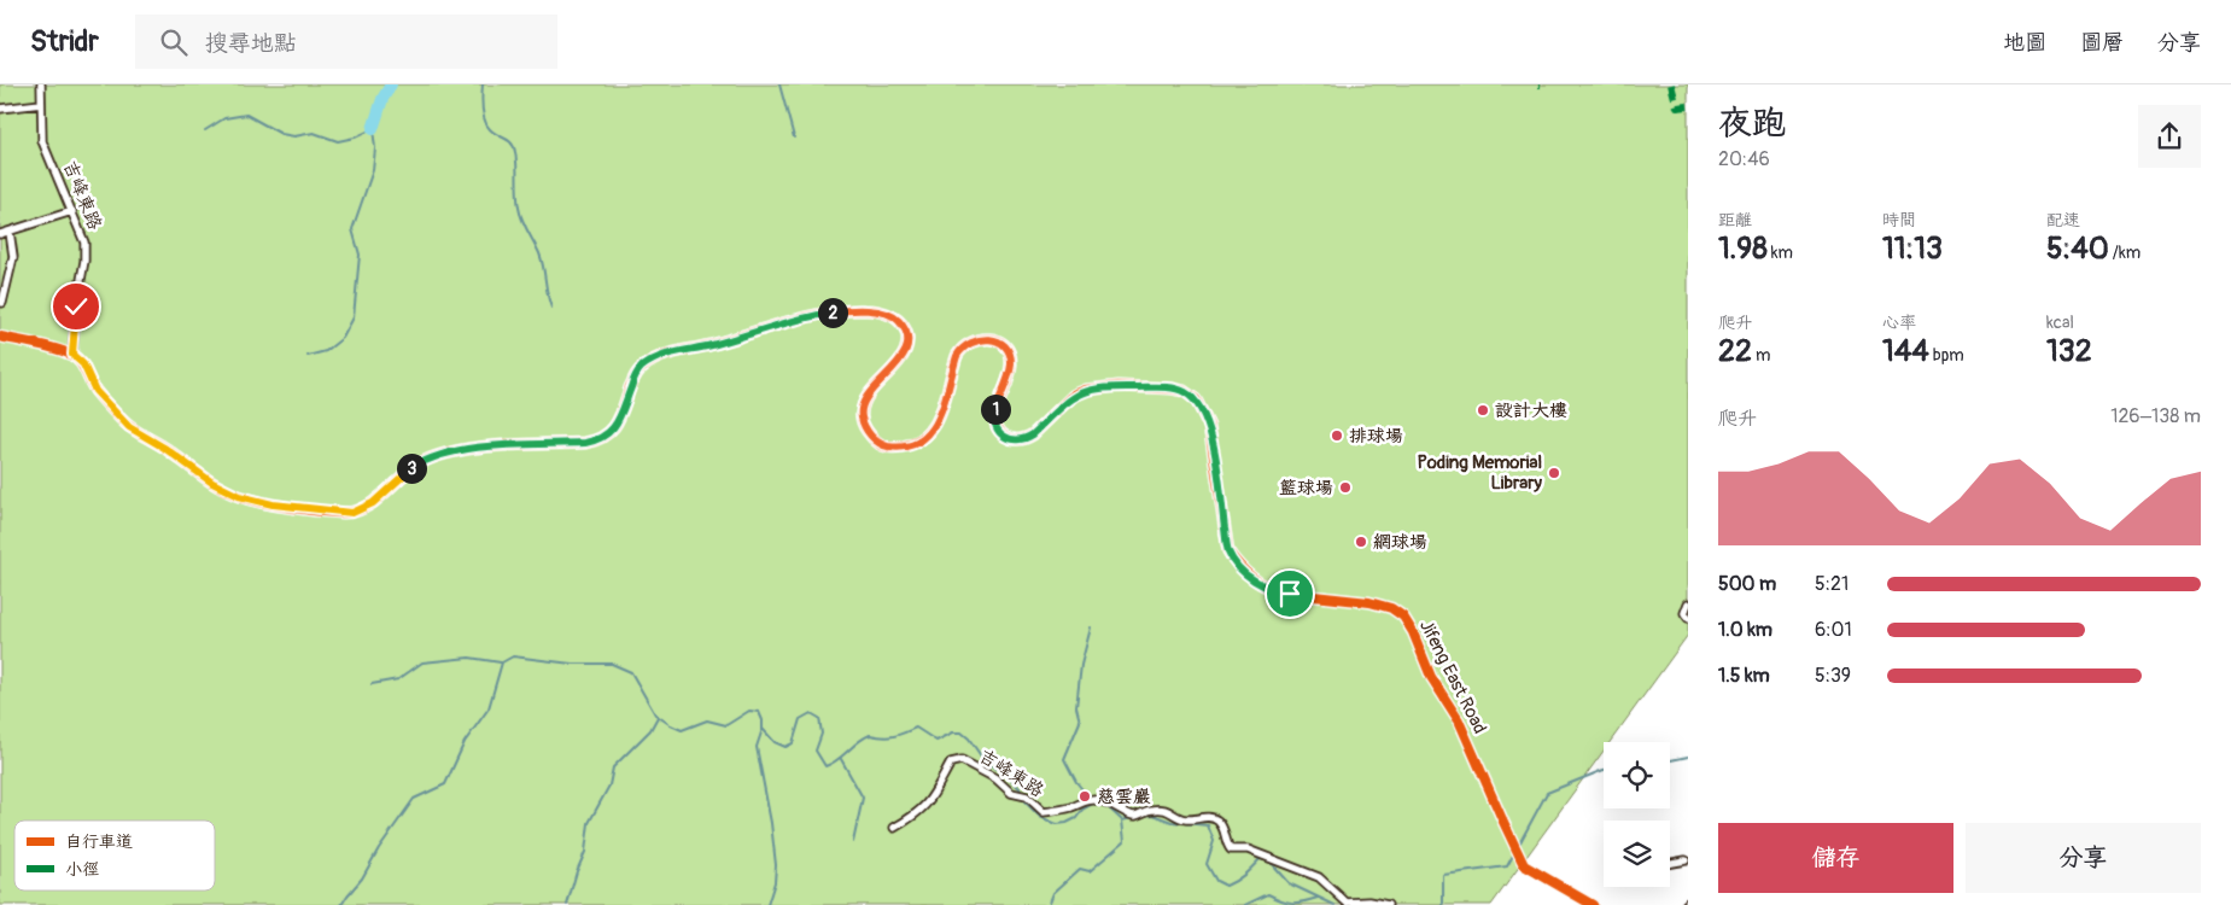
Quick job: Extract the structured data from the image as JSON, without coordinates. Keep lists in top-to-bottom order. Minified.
{"streets":{"street":["吉峰東路"],"cycle path":["Jifeng East Road"]},"places":["設計大樓","排球場","Poding Memorial Library","籃球場","網球場","慈雲巖"],"legend":["自行車道","小徑"],"page":{"header":"Stridr","search":"搜尋地點","nav":["地圖","圖層","分享"],"heading":["夜跑","20:46"],"stats":[["距離","1.98 km"],["時間","11:13"],["配速","5:40 /km"],["爬升","22 m"],["心率","144 bpm"],["kcal","132"]],"pins":["2","1","3"],"chart":["爬升","126–138 m"],"list":[{"name":"500 m","note":"5:21"},{"name":"1.0 km","note":"6:01"},{"name":"1.5 km","note":"5:39"}],"buttons":["儲存","分享"]}}
